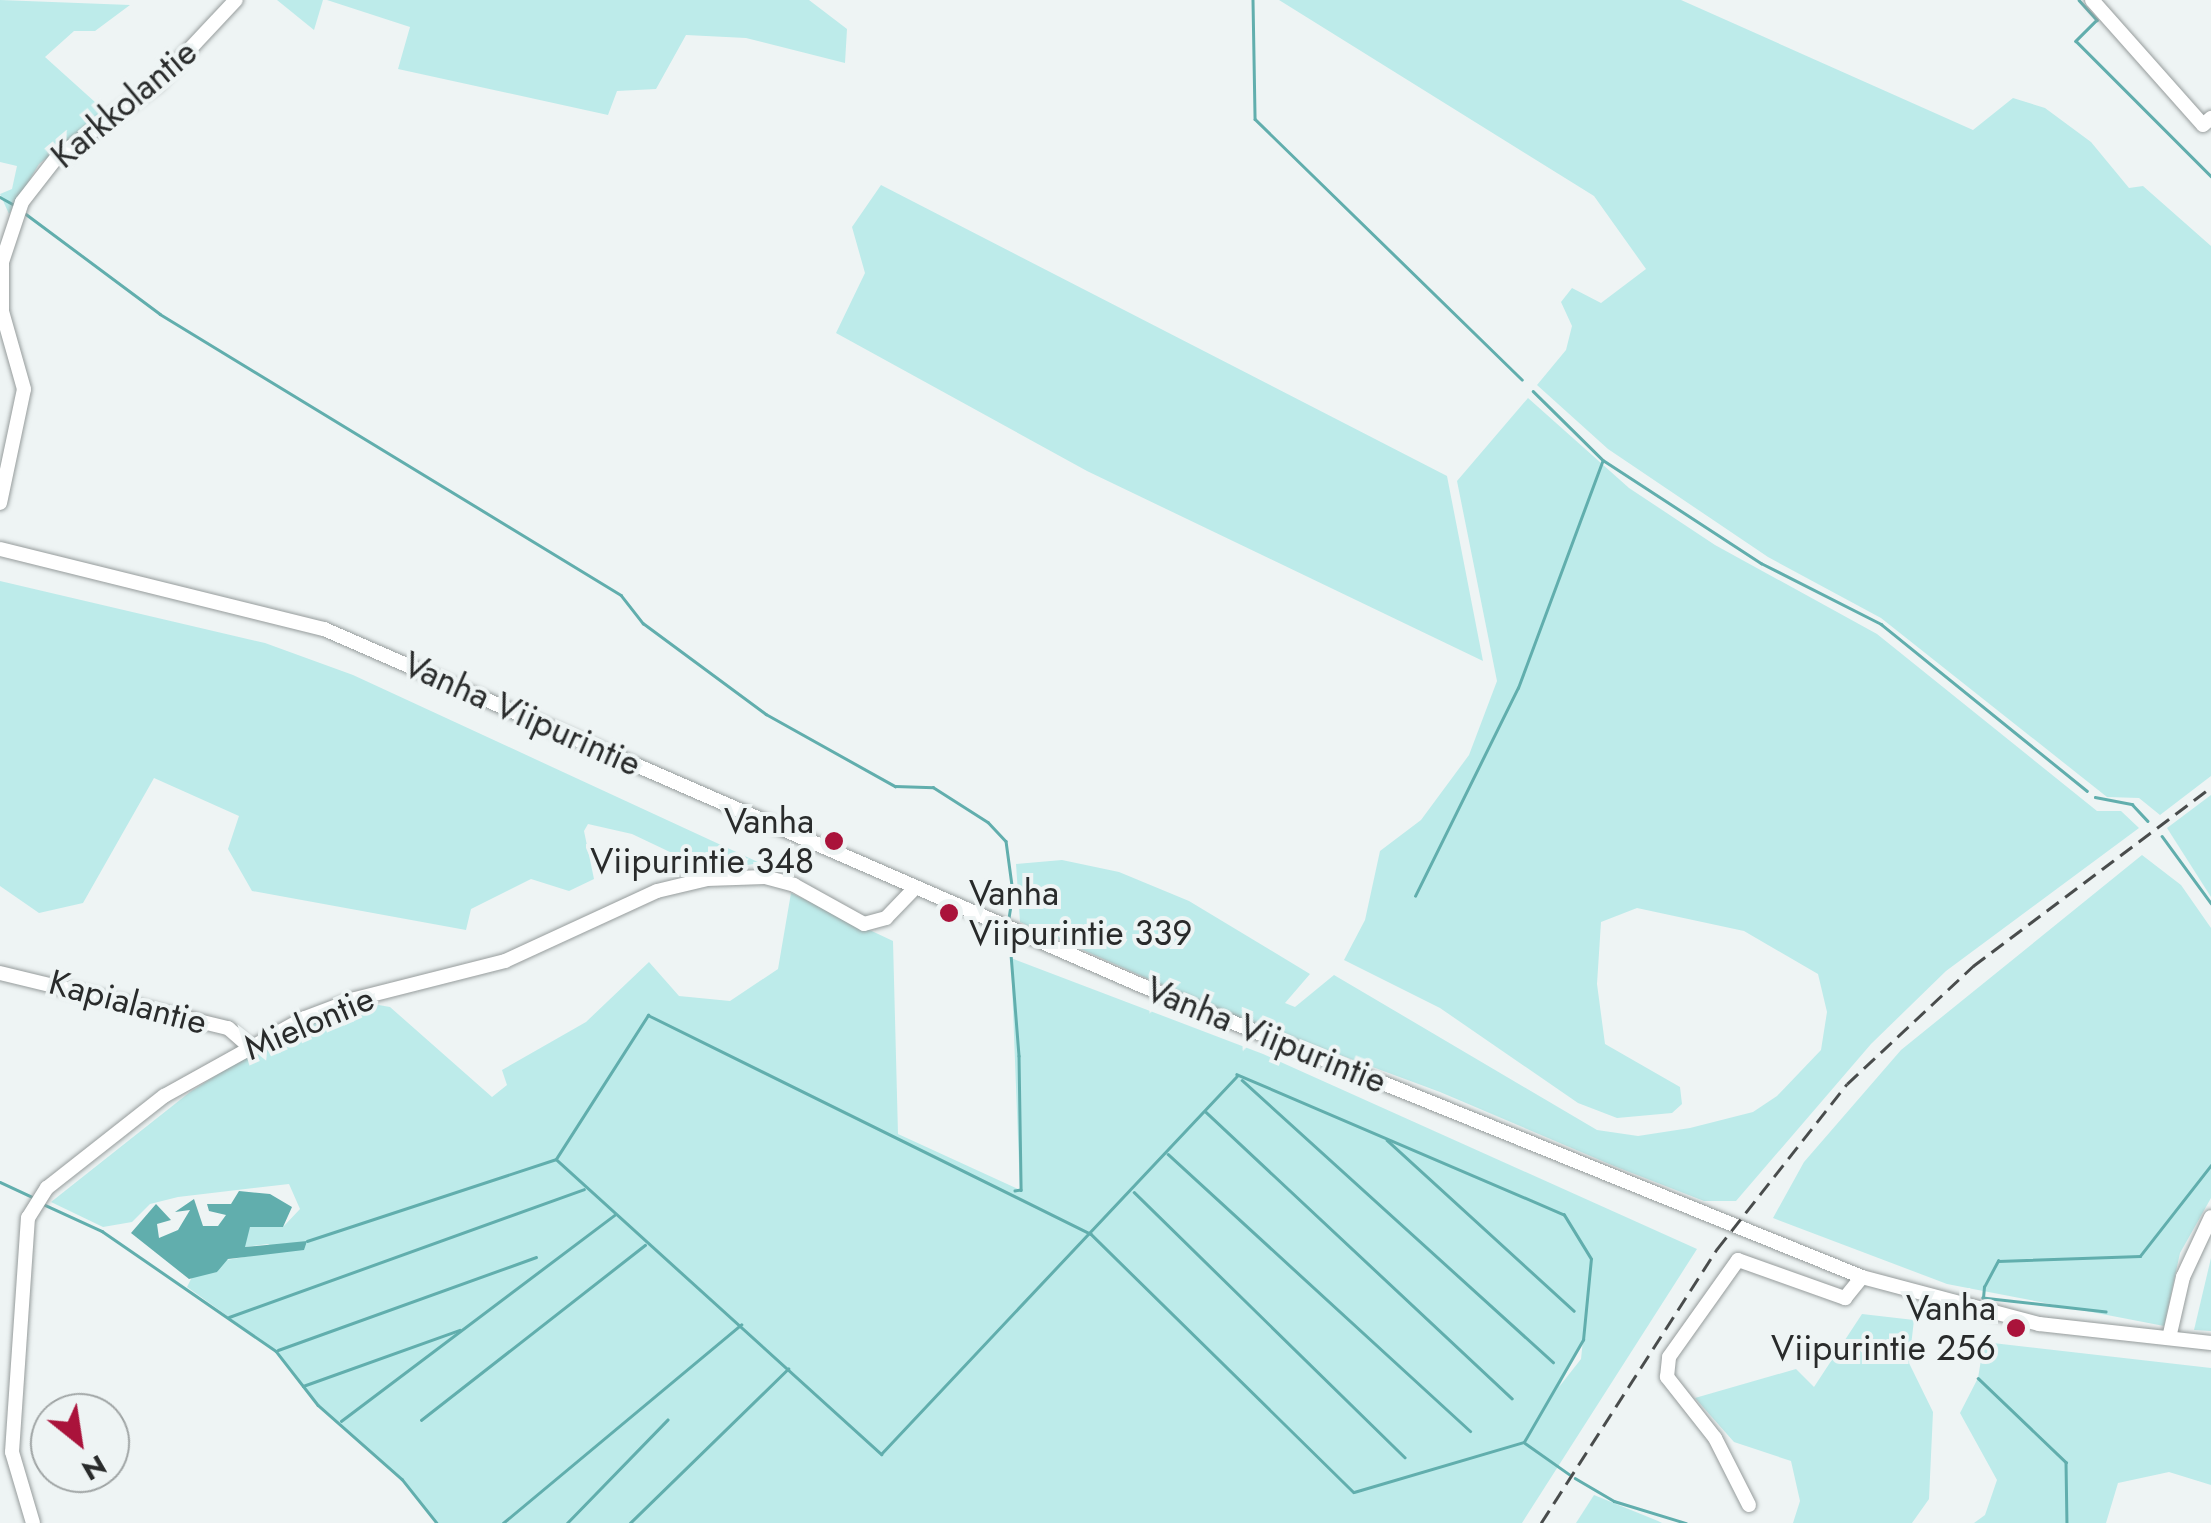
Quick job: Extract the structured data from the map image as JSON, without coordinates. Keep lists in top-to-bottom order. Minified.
{"streets":{"street":["Karkkolantie","Vanha Viipurintie","Kapialantie","Mielontie"]},"crossings":[["Vanha Viipurintie","Mielontie"],["Kapialantie","Mielontie"]],"places":["Vanha Viipurintie 348","Vanha Viipurintie 339","Vanha Viipurintie 256"],"north":"bottom right"}
